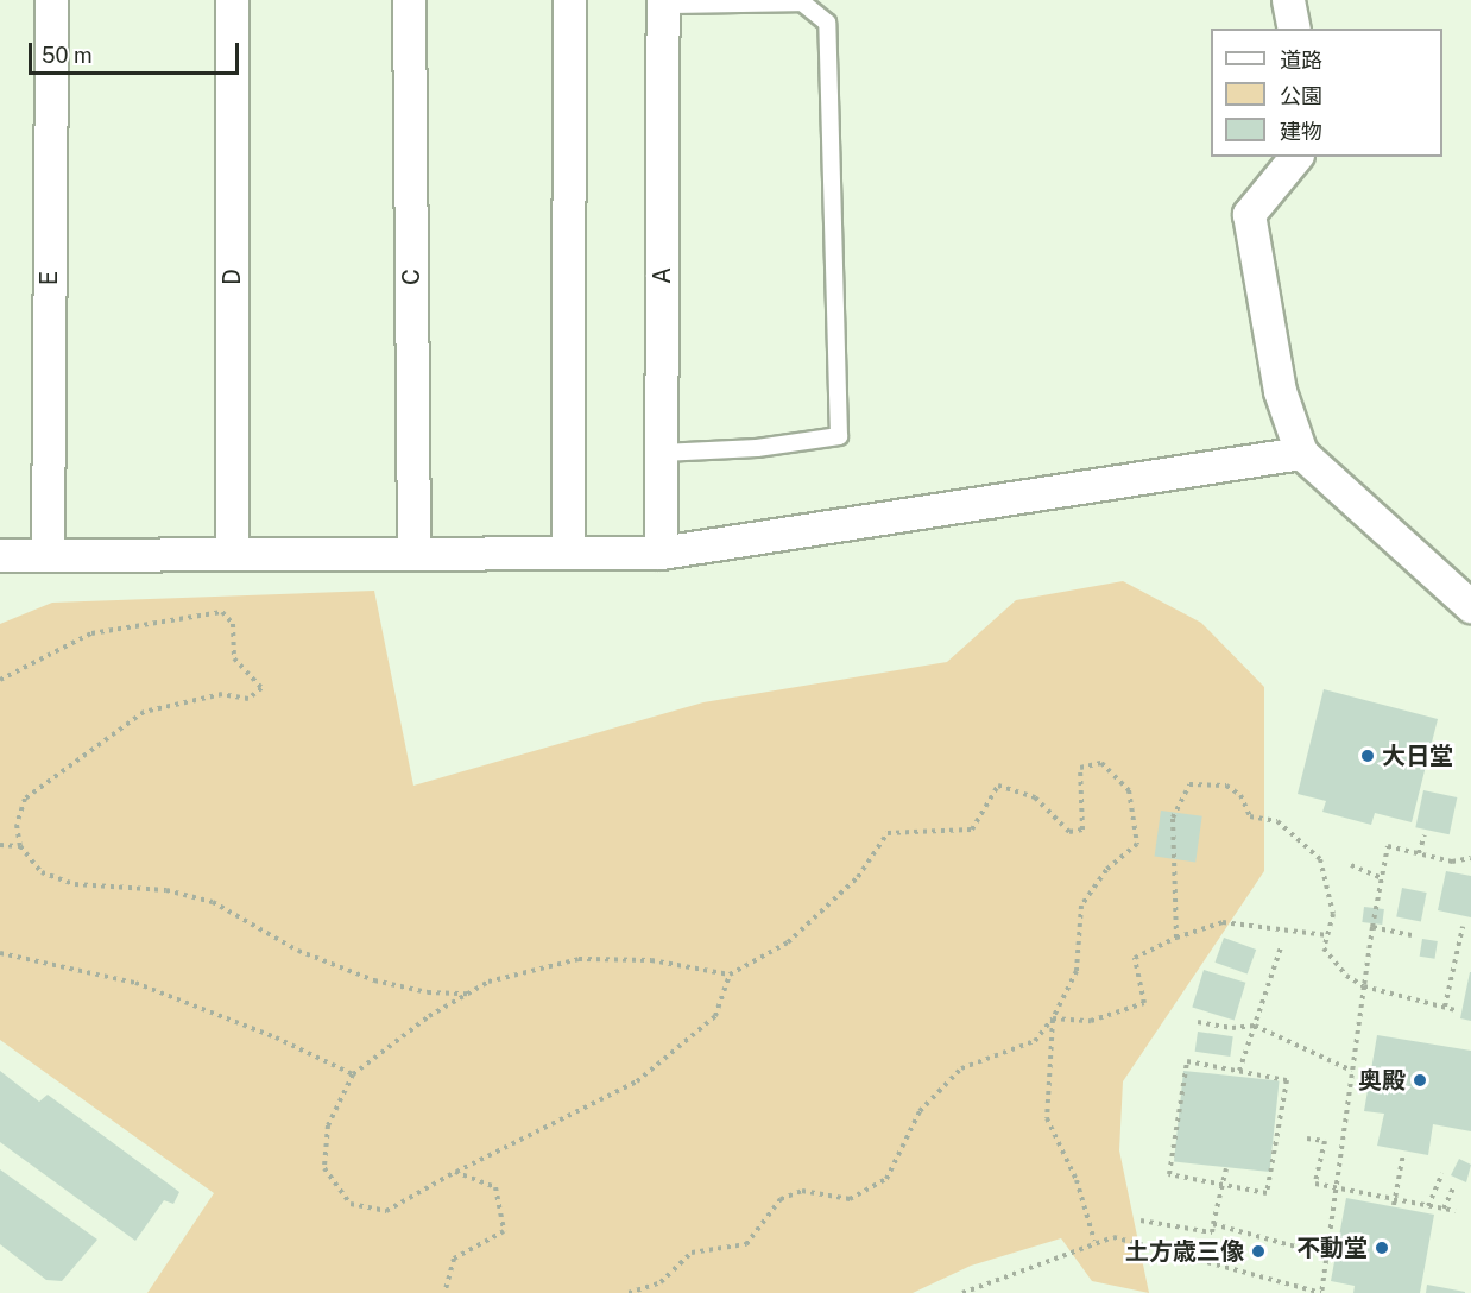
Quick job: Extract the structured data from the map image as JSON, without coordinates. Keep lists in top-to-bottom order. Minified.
{"streets":{"street":["A","D","C","E"]},"places":["大日堂","奥殿","不動堂","土方歳三像"],"legend":["道路","公園","建物"],"scale_bar":"50 m"}
